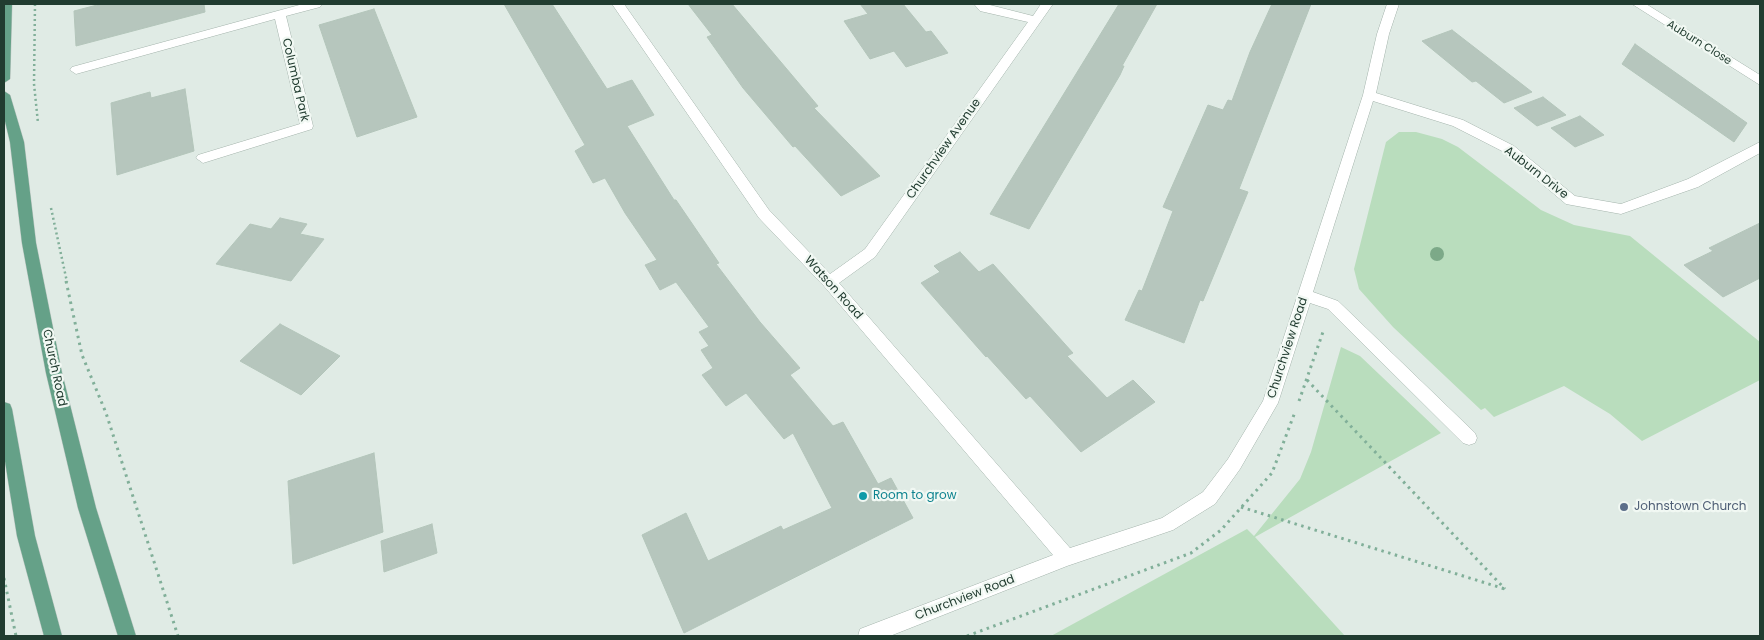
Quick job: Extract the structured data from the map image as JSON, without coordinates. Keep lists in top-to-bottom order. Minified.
{"streets":{"main road":["Church Road"],"street":["Auburn Close","Columba Park","Churchview Avenue","Auburn Drive","Watson Road","Churchview Road"]},"crossings":[["Churchview Avenue","Watson Road"],["Auburn Drive","Churchview Road"],["Watson Road","Churchview Road"]],"places":["Room to grow","Johnstown Church"]}
